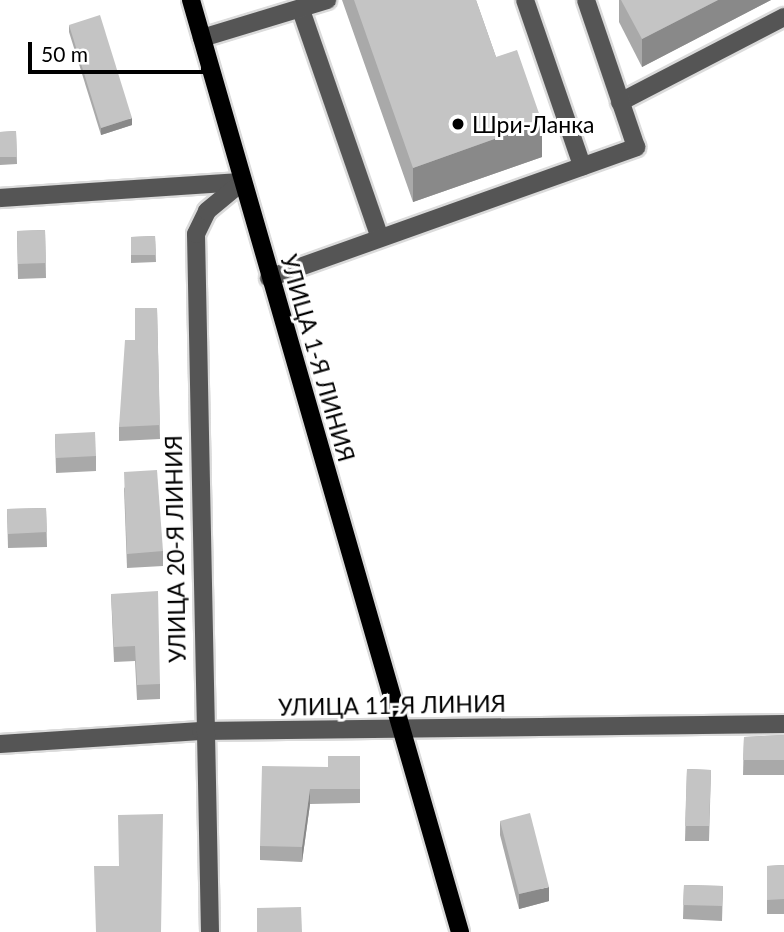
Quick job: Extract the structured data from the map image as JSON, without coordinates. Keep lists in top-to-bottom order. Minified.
{"streets":{"main road":["УЛИЦА 1-Я ЛИНИЯ"],"street":["УЛИЦА 20-Я ЛИНИЯ","УЛИЦА 11-Я ЛИНИЯ"]},"crossings":[["УЛИЦА 1-Я ЛИНИЯ","УЛИЦА 20-Я ЛИНИЯ"],["УЛИЦА 1-Я ЛИНИЯ","УЛИЦА 11-Я ЛИНИЯ"],["УЛИЦА 20-Я ЛИНИЯ","УЛИЦА 11-Я ЛИНИЯ"]],"places":["Шри-Ланка"],"scale_bar":"50 m"}
